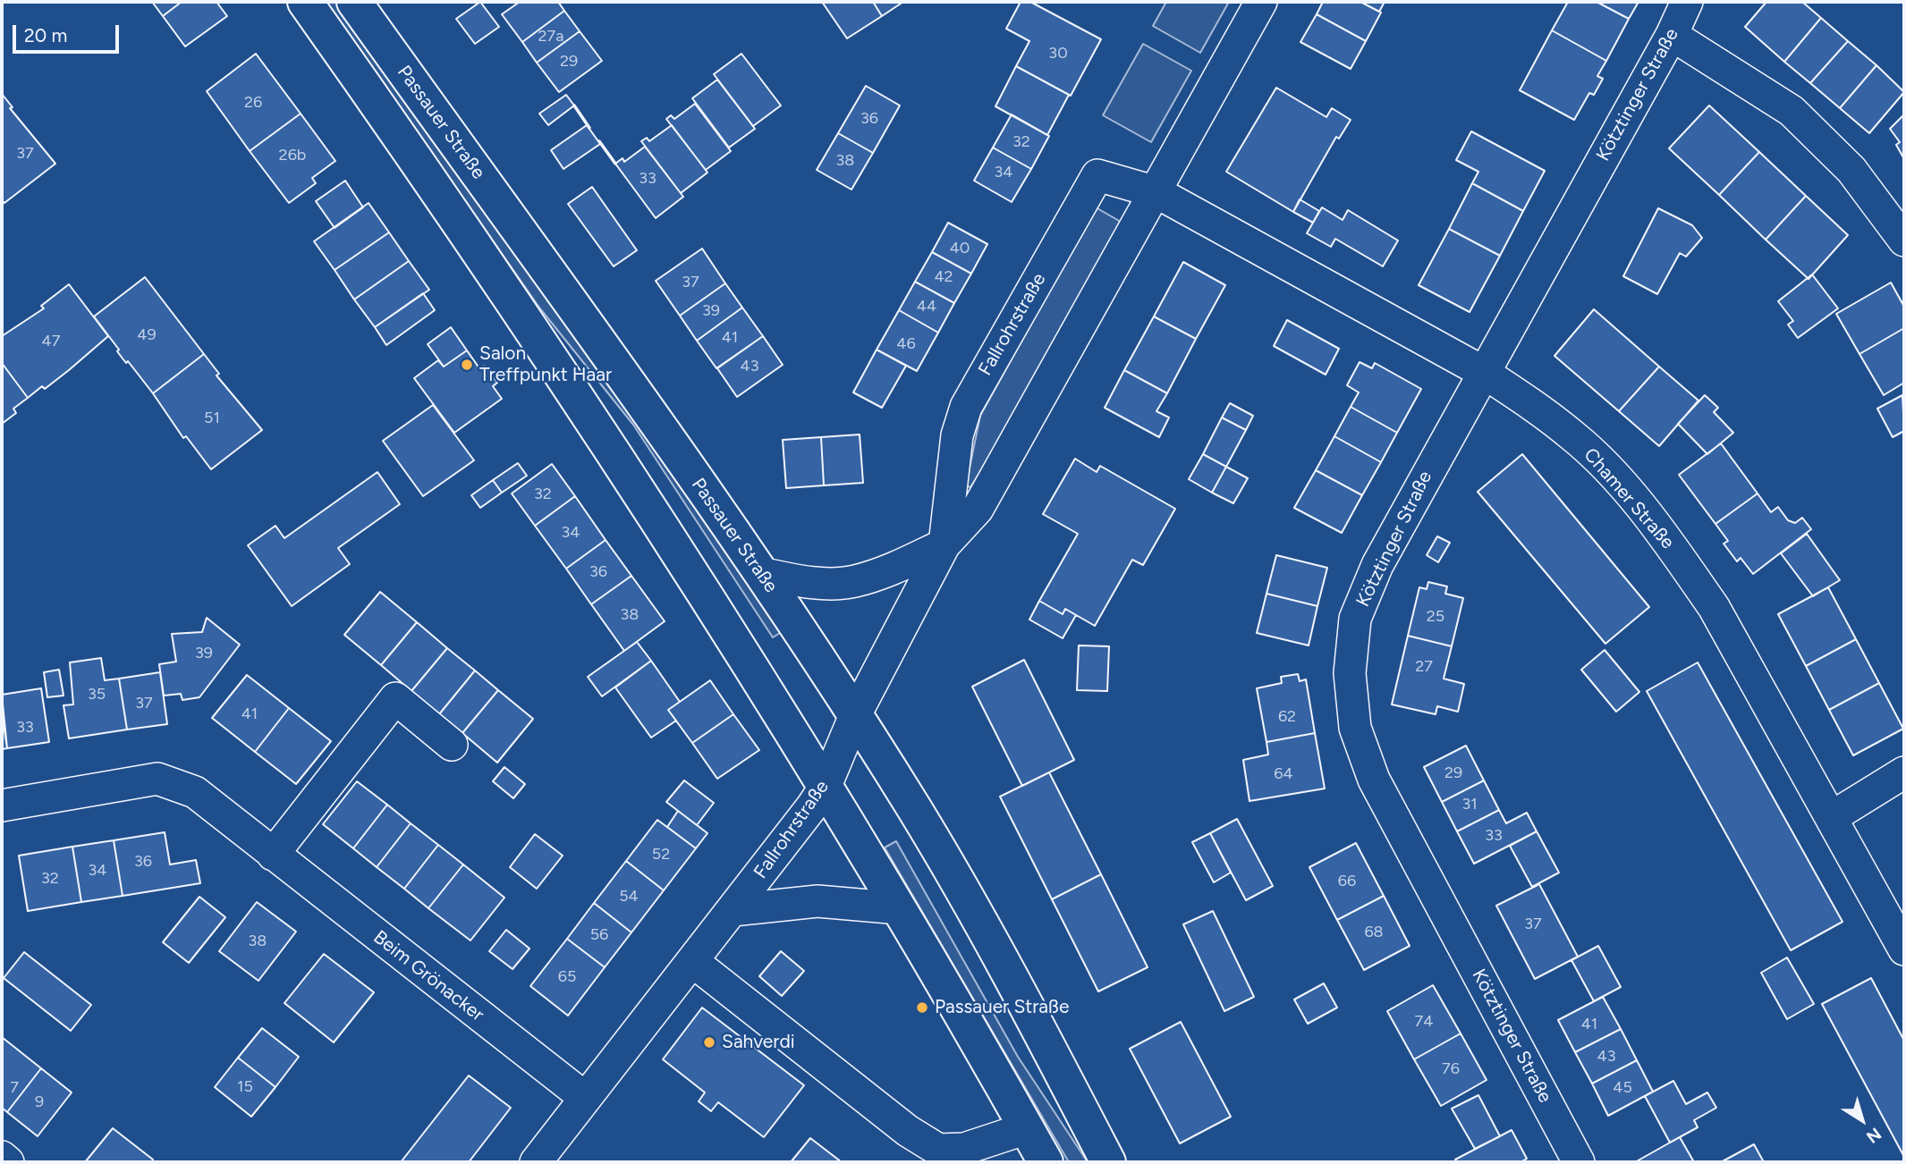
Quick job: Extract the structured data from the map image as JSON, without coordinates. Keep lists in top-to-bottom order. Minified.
{"streets":{"main road":["Passauer Straße"],"street":["Kötztinger Straße","Fallrohrstraße","Chamer Straße","Beim Grönacker"]},"crossings":[["Kötztinger Straße","Chamer Straße"],["Passauer Straße","Fallrohrstraße"],["Fallrohrstraße","Chamer Straße"],["Fallrohrstraße","Beim Grönacker"]],"places":["Salon Treffpunkt Haar","Passauer Straße","Sahverdi"],"house_numbers":["27a","30","29","26","36","32","37","26b","38","34","33","40","42","37","44","39","49","41","47","46","43","51","32","34","36","38","25","39","27","35","37","41","62","33","29","64","31","33","52","36","34","32","66","54","37","68","56","38","65","74","41","43","76","15","7","45","9"],"scale_bar":"20 m","north":"bottom right"}
